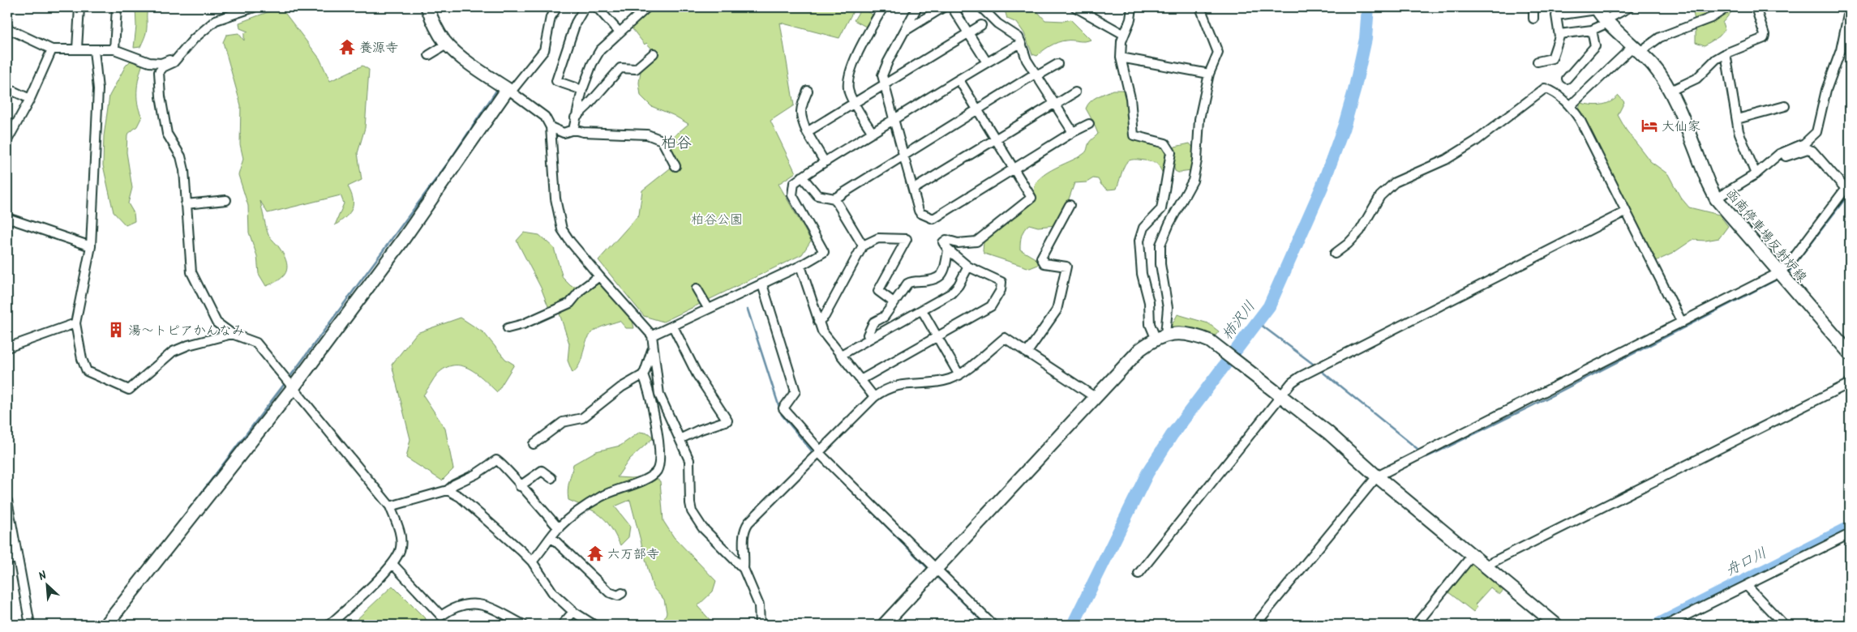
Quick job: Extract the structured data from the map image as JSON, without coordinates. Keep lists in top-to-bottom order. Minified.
{"streets":{"street":["函南停車場反射炉線"]},"districts":["柏谷"],"water":["柿沢川","舟口川"],"parks":["柏谷公園"],"places":{"temple":["養源寺","六万部寺"],"hotel":["大仙家"],"building":["湯～トピアかんなみ"]},"north":"top left"}
